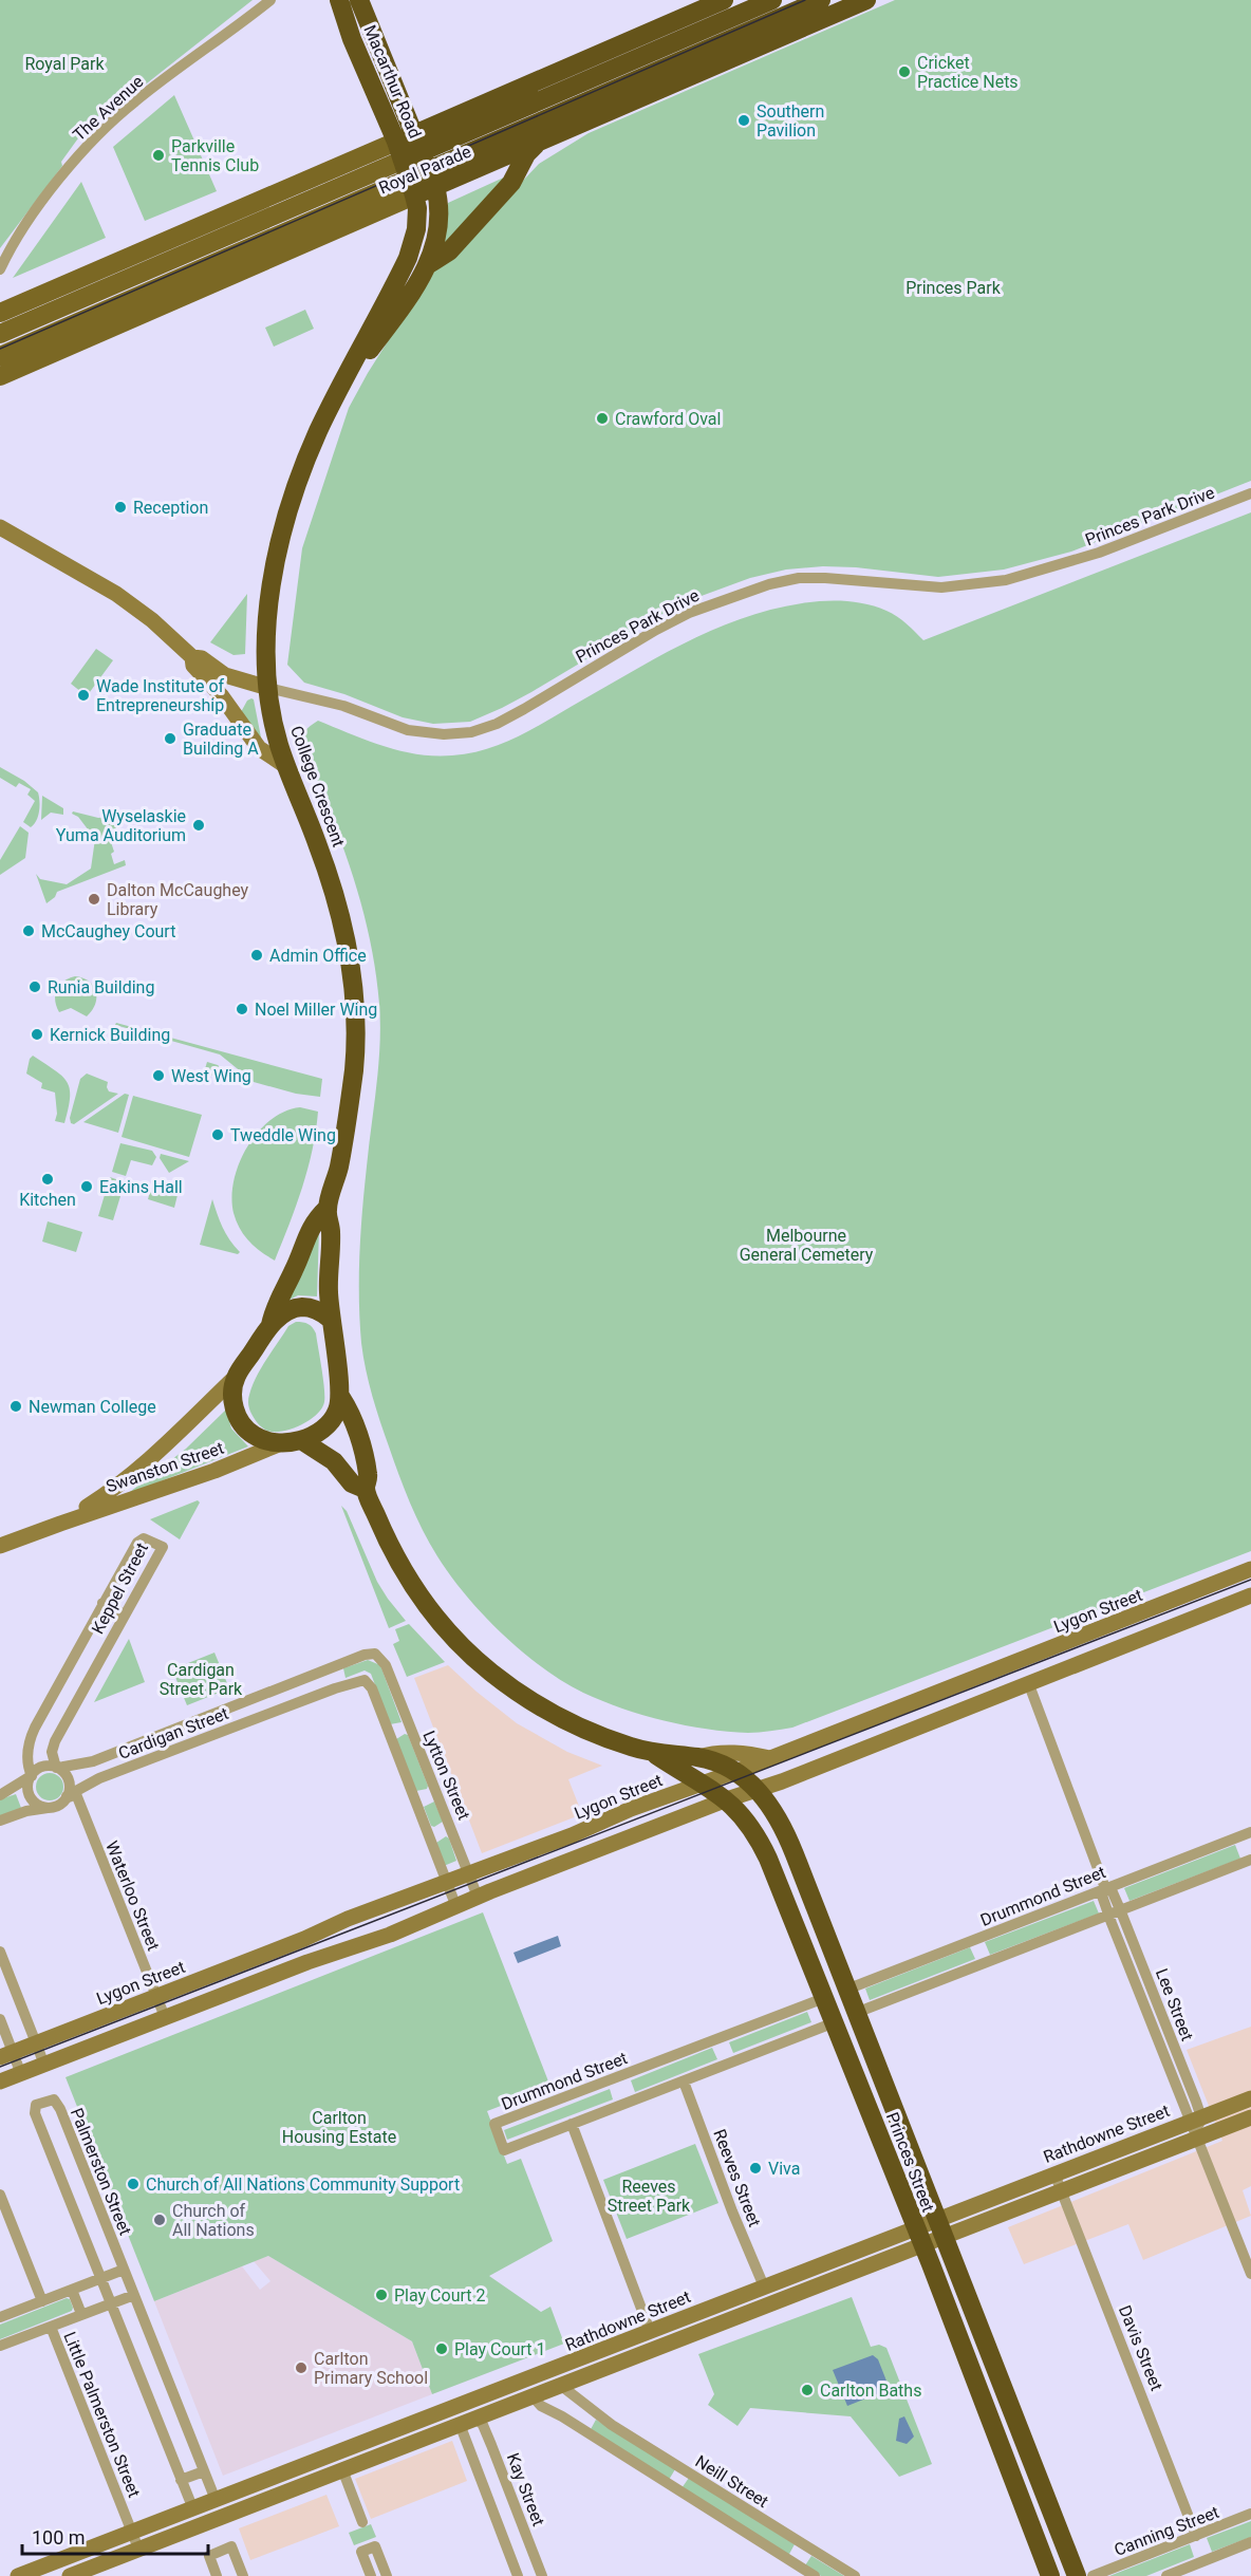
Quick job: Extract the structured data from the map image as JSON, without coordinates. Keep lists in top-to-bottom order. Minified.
{"streets":{"highway":["Macarthur Road","Royal Parade","College Crescent","Princes Street"],"street":["The Avenue","Princes Park Drive","Swanston Street","Keppel Street","Lygon Street","Cardigan Street","Lytton Street","Waterloo Street","Drummond Street","Lee Street","Rathdowne Street","Palmerston Street","Reeves Street","Davis Street","Little Palmerston Street","Neill Street","Kay Street","Canning Street"]},"crossings":[["Macarthur Road","Royal Parade"],["Macarthur Road","College Crescent"],["Princes Park Drive","College Crescent"],["College Crescent","Swanston Street"],["Keppel Street","Cardigan Street"],["Keppel Street","Waterloo Street"],["Lygon Street","Lytton Street"],["Lygon Street","Waterloo Street"],["Lygon Street","Princes Street"],["Cardigan Street","Lytton Street"],["Cardigan Street","Waterloo Street"],["Drummond Street","Lee Street"],["Drummond Street","Princes Street"],["Drummond Street","Reeves Street"],["Lee Street","Rathdowne Street"],["Rathdowne Street","Princes Street"],["Rathdowne Street","Palmerston Street"],["Rathdowne Street","Reeves Street"],["Rathdowne Street","Davis Street"],["Rathdowne Street","Little Palmerston Street"],["Rathdowne Street","Neill Street"],["Rathdowne Street","Kay Street"],["Davis Street","Canning Street"]],"parks":["Royal Park","Princes Park","Melbourne General Cemetery","Cardigan Street Park","Carlton Housing Estate","Reeves Street Park"],"places":["Cricket Practice Nets","Southern Pavilion","Parkville Tennis Club","Crawford Oval","Reception","Wade Institute of Entrepreneurship","Graduate Building A","Wyselaskie Yuma Auditorium","Dalton McCaughey Library","McCaughey Court","Admin Office","Runia Building","Noel Miller Wing","Kernick Building","West Wing","Tweddle Wing","Kitchen","Eakins Hall","Newman College","Viva","Church of All Nations Community Support","Church of All Nations","Play Court 2","Play Court 1","Carlton Primary School","Carlton Baths"],"scale_bar":"100 m"}
